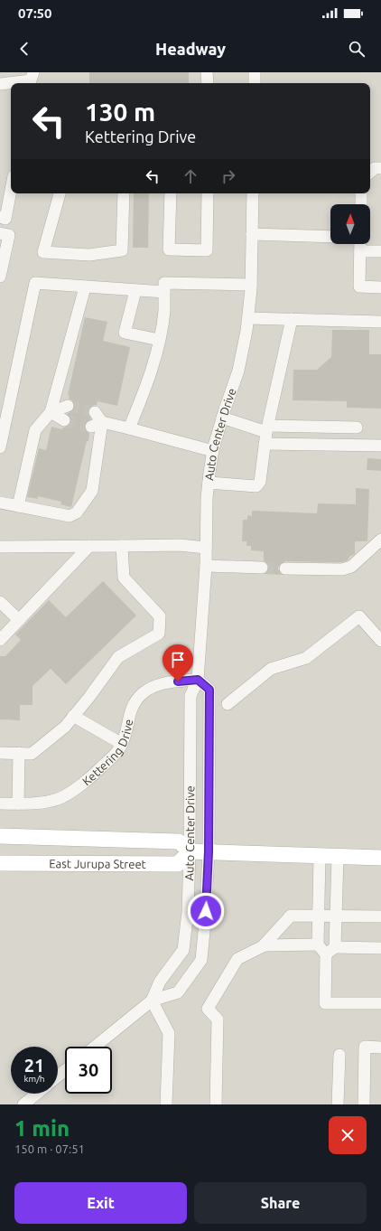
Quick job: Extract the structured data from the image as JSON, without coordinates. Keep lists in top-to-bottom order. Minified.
{"streets":{"main road":["East Jurupa Street"],"street":["Auto Center Drive","Kettering Drive"]},"crossings":[["Auto Center Drive","Kettering Drive"],["Auto Center Drive","East Jurupa Street"]],"north":"top","page":{"status":"07:50","header":"Headway","turn":["130 m","Kettering Drive"],"speed":"21 km/h","limit":"30","heading":["1 min","150 m · 07:51"],"buttons":["Exit","Share"]}}
